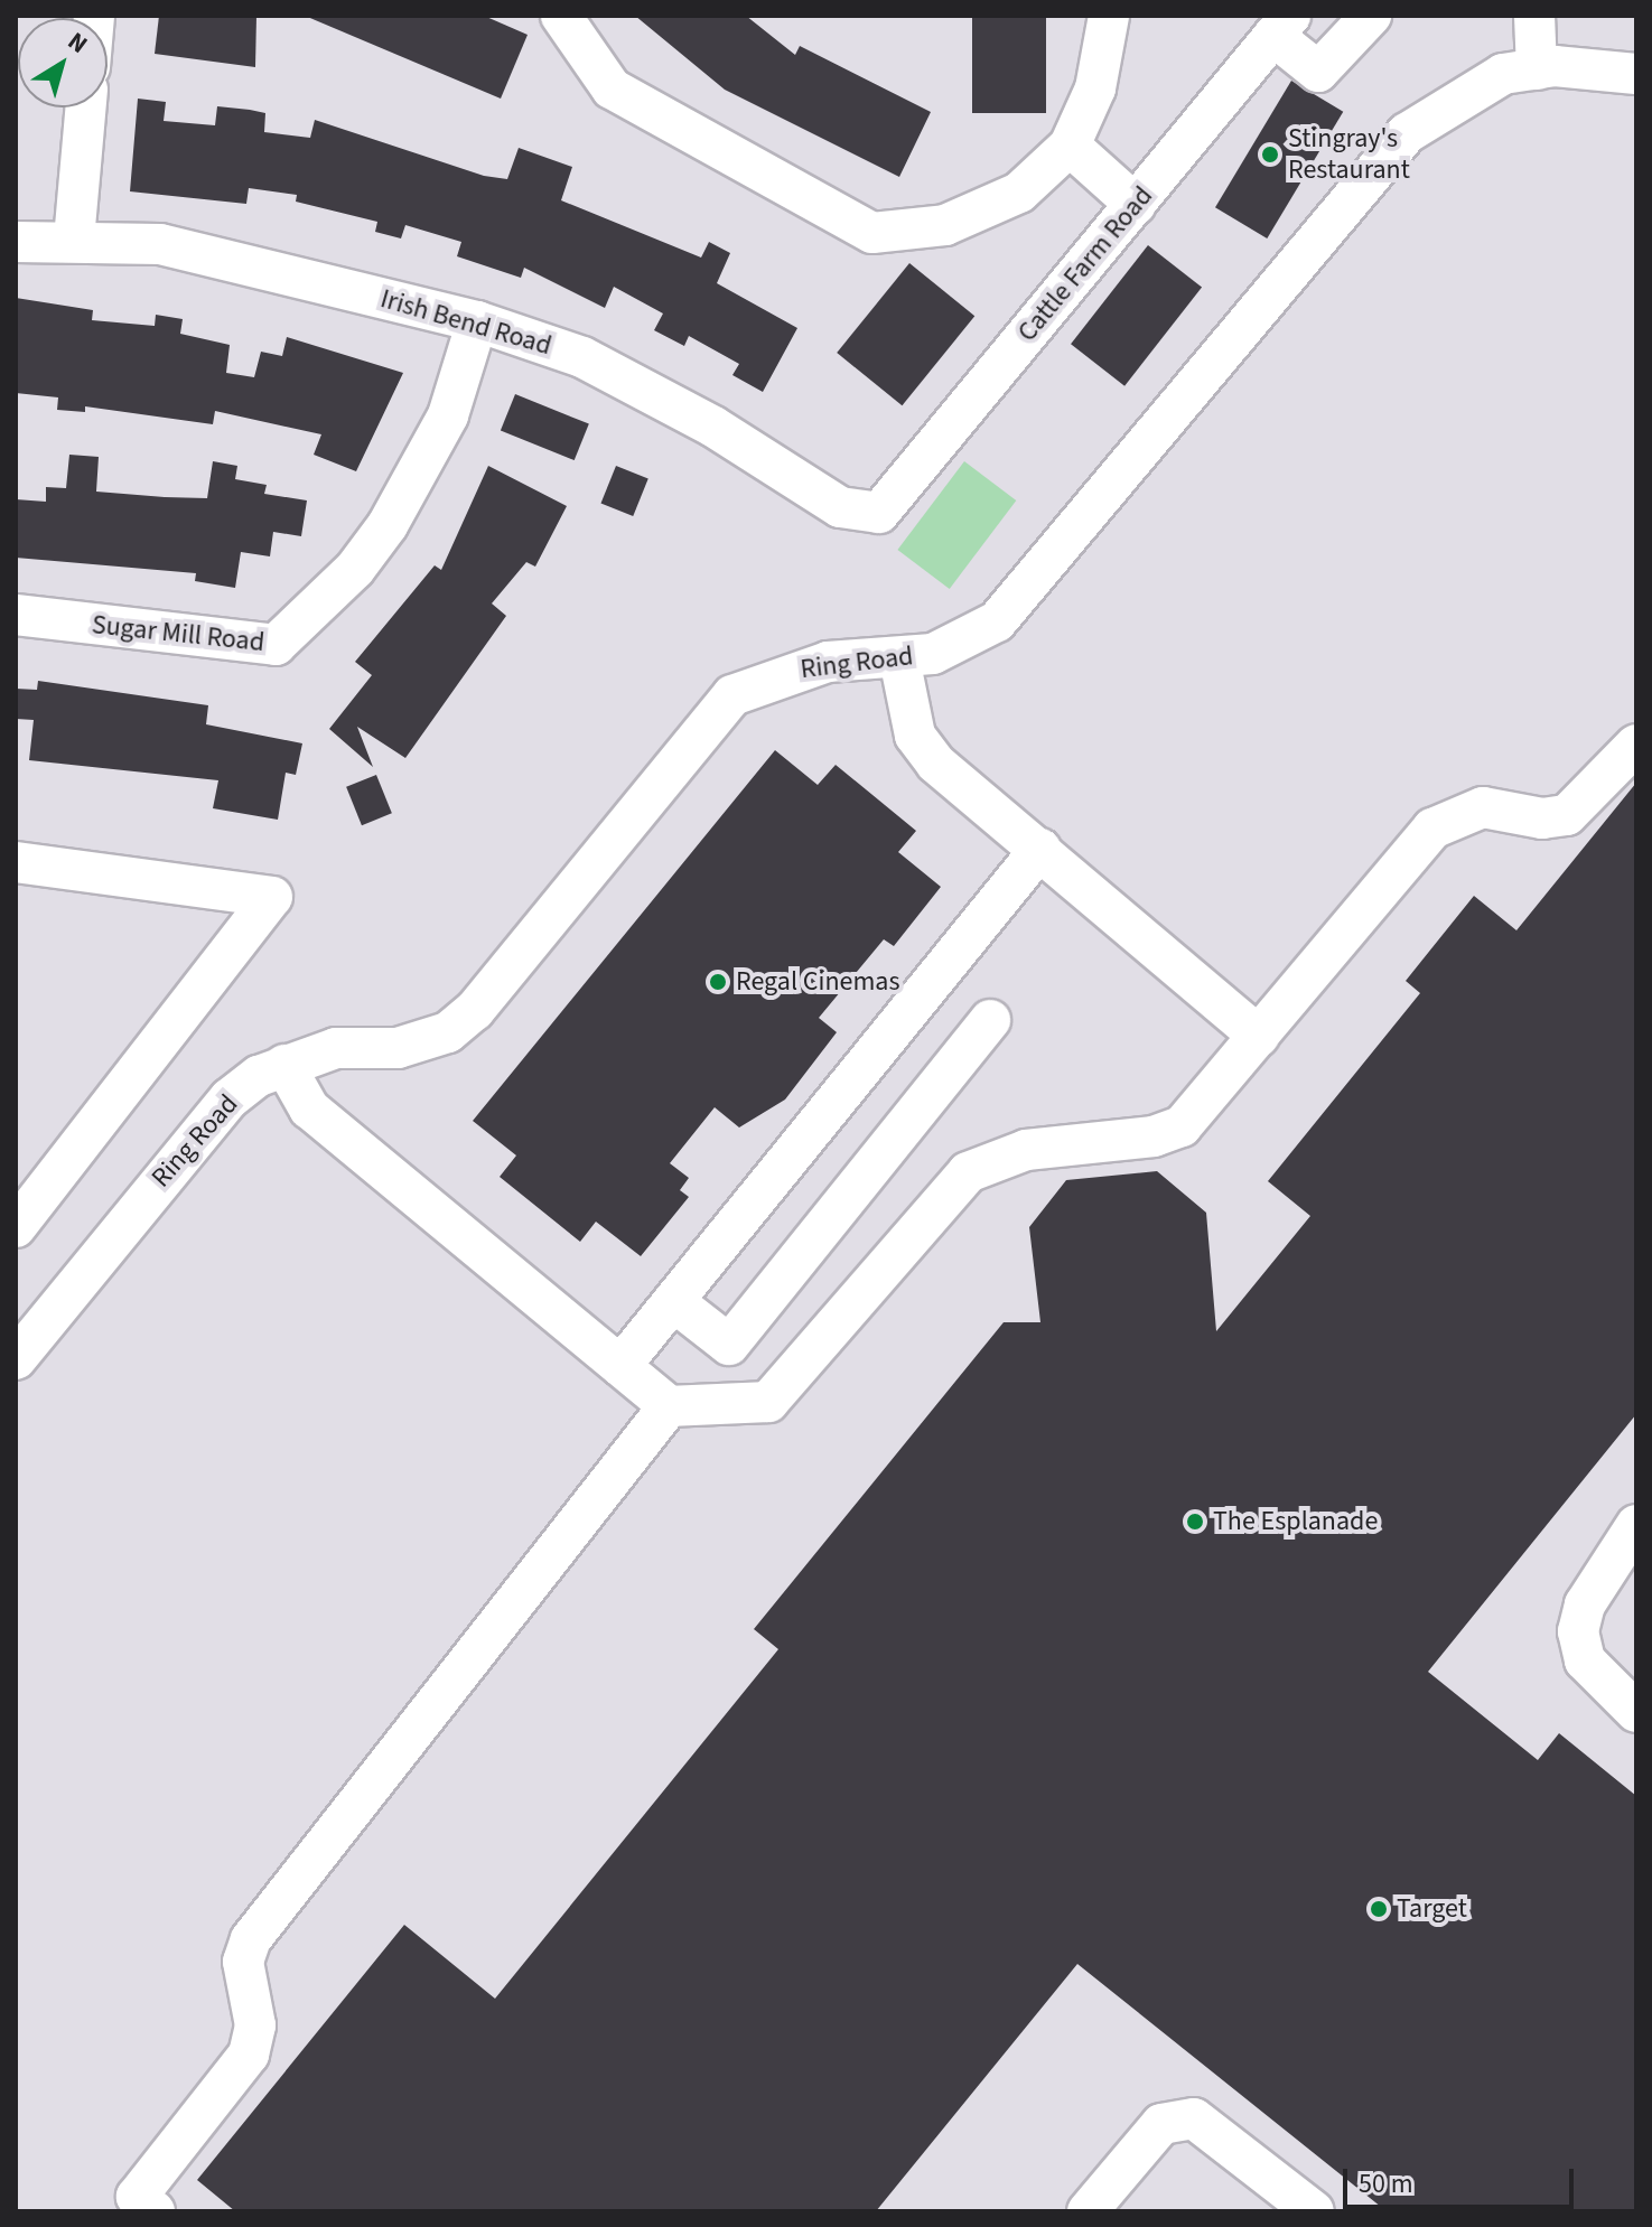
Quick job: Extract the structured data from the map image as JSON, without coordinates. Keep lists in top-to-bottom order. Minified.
{"streets":{"street":["Cattle Farm Road","Irish Bend Road","Sugar Mill Road","Ring Road"]},"crossings":[["Cattle Farm Road","Irish Bend Road"],["Irish Bend Road","Sugar Mill Road"]],"places":["Stingray's Restaurant","Regal Cinemas","The Esplanade","Target"],"scale_bar":"50 m","north":"top right"}
